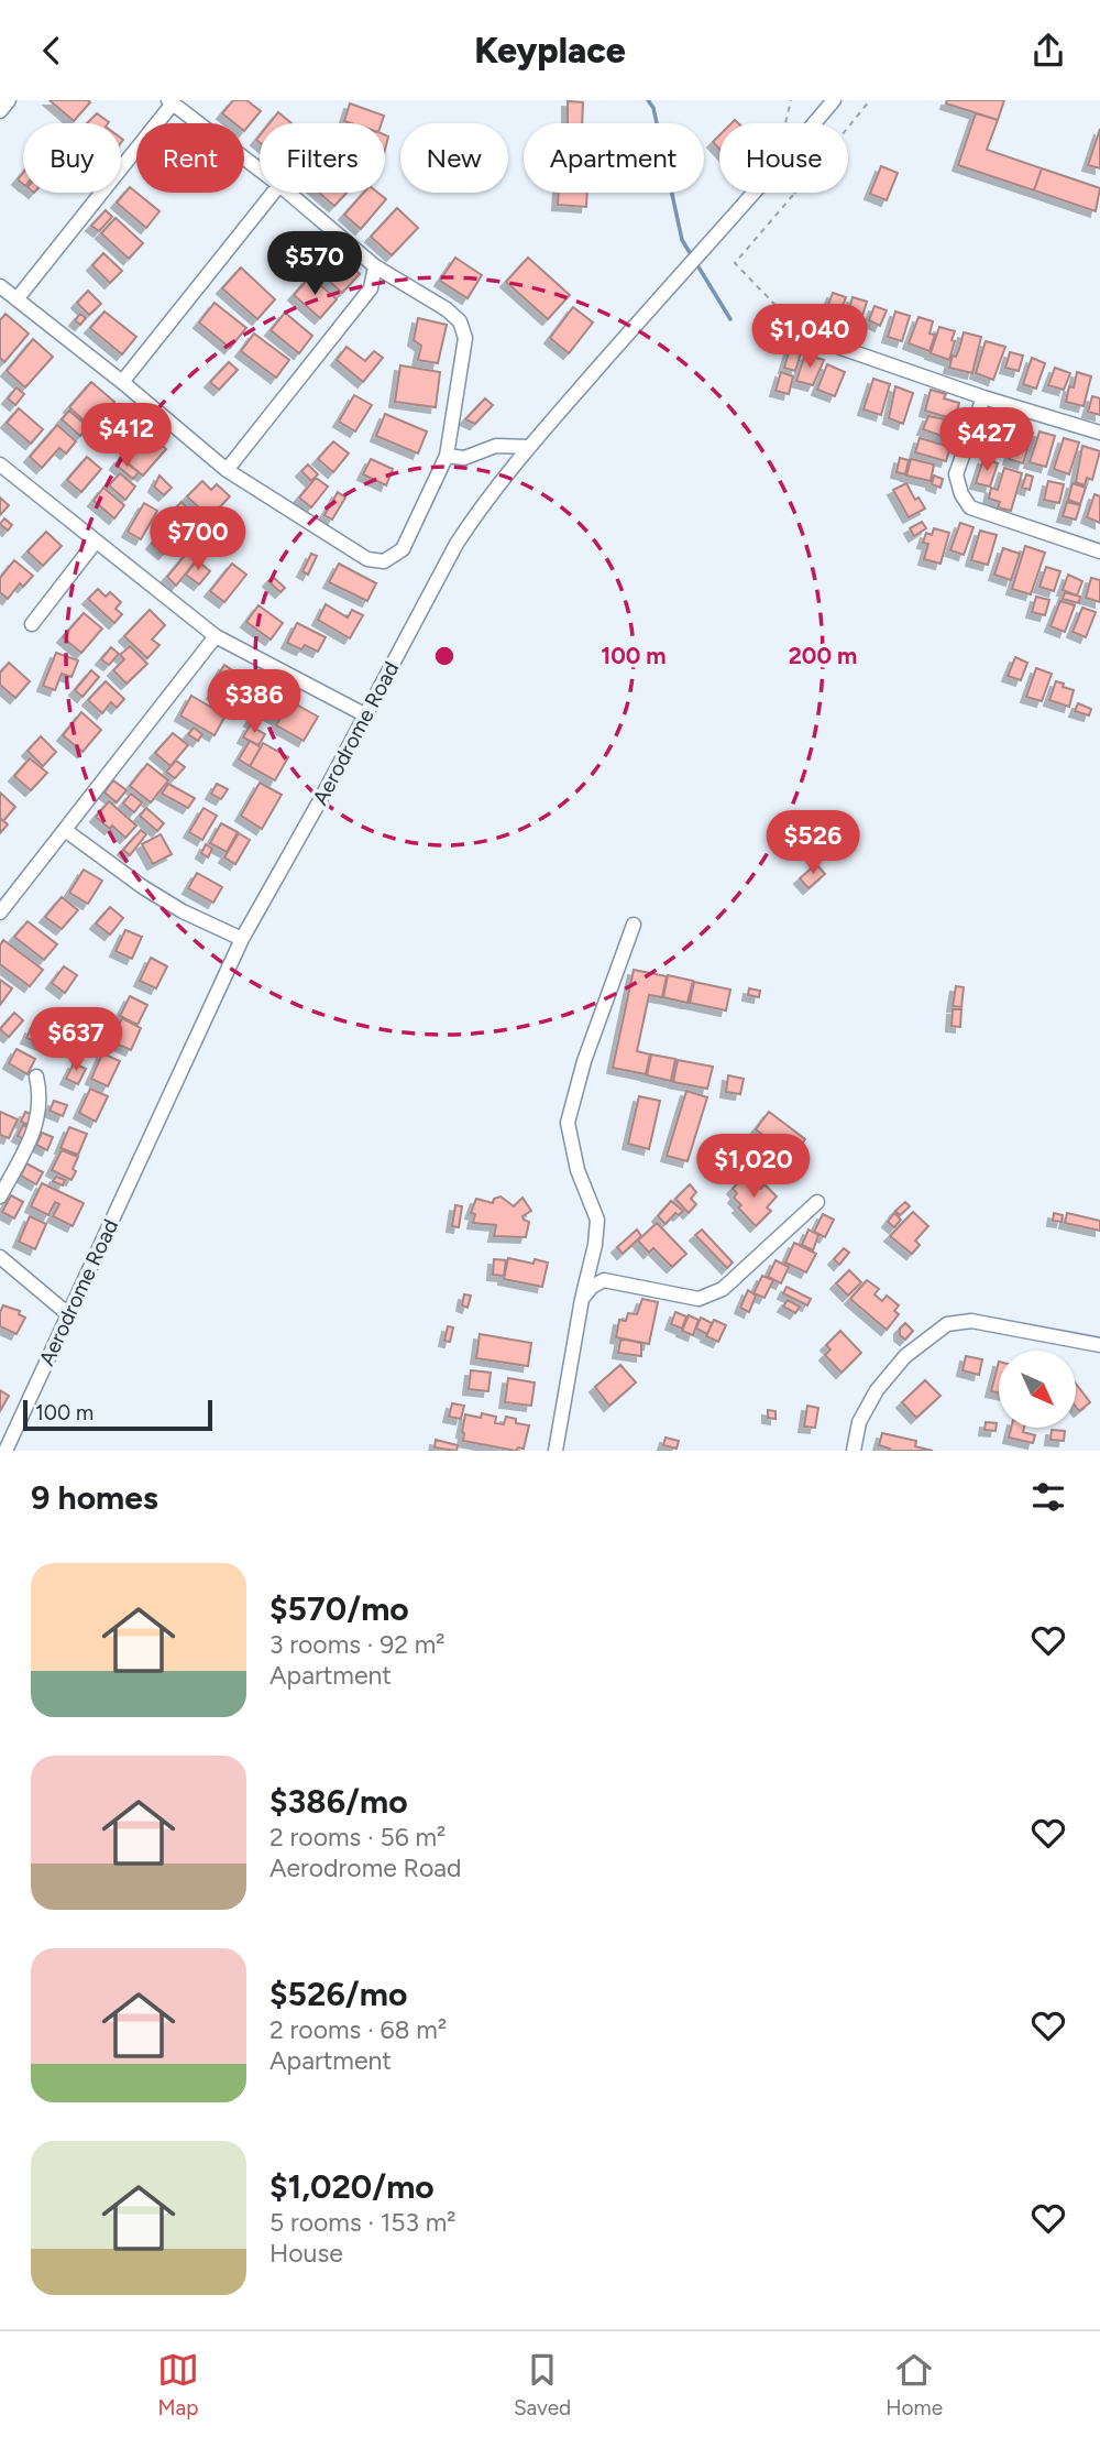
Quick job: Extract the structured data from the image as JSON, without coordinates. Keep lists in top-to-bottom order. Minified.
{"streets":{"street":["Aerodrome Road"]},"scale_bar":"100 m","north":"bottom right","page":{"header":"Keyplace","chip":["Buy","Rent","Filters","New","Apartment","House"],"price":["$570","$1,040","$412","$427","$700","$386","$526","$637","$1,020"],"scale":"100 m","heading":"9 homes","list":[{"name":"$570/mo","note":"3 rooms · 92 m² · Apartment"},{"name":"$386/mo","note":"2 rooms · 56 m² · Aerodrome Road"},{"name":"$526/mo","note":"2 rooms · 68 m² · Apartment"},{"name":"$1,020/mo","note":"5 rooms · 153 m² · House"}],"tabs":["Map","Saved","Home"]},"rings":["100 m","200 m"]}
